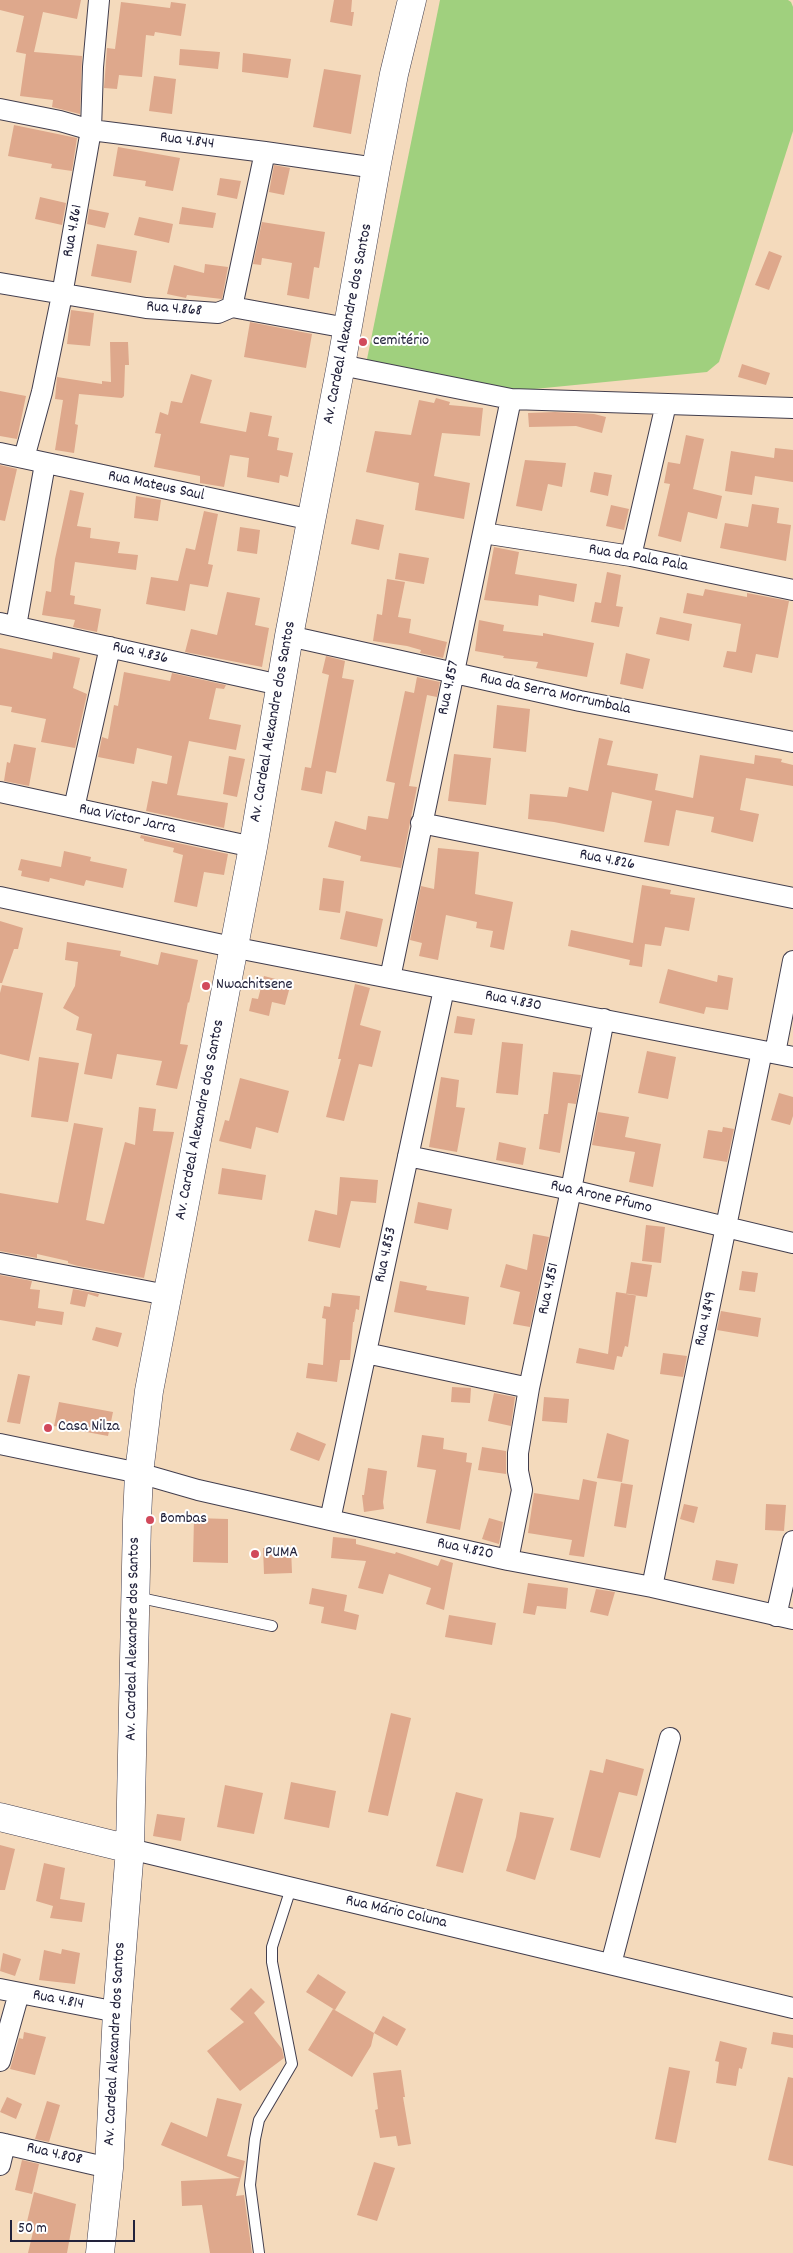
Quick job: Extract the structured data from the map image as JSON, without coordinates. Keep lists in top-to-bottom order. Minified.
{"streets":{"street":["Rua 4.844","Rua 4.861","Rua 4.868","Av. Cardeal Alexandre dos Santos","Rua Mateus Saul","Rua da Pala Pala","Rua 4.836","Rua 4.857","Rua da Serra Morrumbala","Rua Victor Jarra","Rua 4.826","Rua 4.830","Rua Arone Pfumo","Rua 4.853","Rua 4.851","Rua 4.849","Rua 4.820","Rua Mário Coluna","Rua 4.814","Rua 4.808"]},"crossings":[["Rua 4.844","Rua 4.861"],["Rua 4.844","Av. Cardeal Alexandre dos Santos"],["Rua 4.861","Rua 4.868"],["Rua 4.861","Rua Mateus Saul"],["Rua 4.868","Av. Cardeal Alexandre dos Santos"],["Av. Cardeal Alexandre dos Santos","Rua Mateus Saul"],["Av. Cardeal Alexandre dos Santos","Rua 4.836"],["Av. Cardeal Alexandre dos Santos","Rua da Serra Morrumbala"],["Av. Cardeal Alexandre dos Santos","Rua Victor Jarra"],["Av. Cardeal Alexandre dos Santos","Rua 4.830"],["Av. Cardeal Alexandre dos Santos","Rua 4.820"],["Av. Cardeal Alexandre dos Santos","Rua Mário Coluna"],["Av. Cardeal Alexandre dos Santos","Rua 4.814"],["Av. Cardeal Alexandre dos Santos","Rua 4.808"],["Rua da Pala Pala","Rua 4.857"],["Rua 4.857","Rua da Serra Morrumbala"],["Rua 4.857","Rua 4.826"],["Rua 4.857","Rua 4.830"],["Rua 4.830","Rua 4.853"],["Rua 4.830","Rua 4.851"],["Rua 4.830","Rua 4.849"],["Rua Arone Pfumo","Rua 4.853"],["Rua Arone Pfumo","Rua 4.851"],["Rua Arone Pfumo","Rua 4.849"],["Rua 4.853","Rua 4.820"],["Rua 4.851","Rua 4.820"],["Rua 4.849","Rua 4.820"]],"places":["cemitério","Nwachitsene","Casa Nilza","Bombas","PUMA"],"scale_bar":"50 m"}
